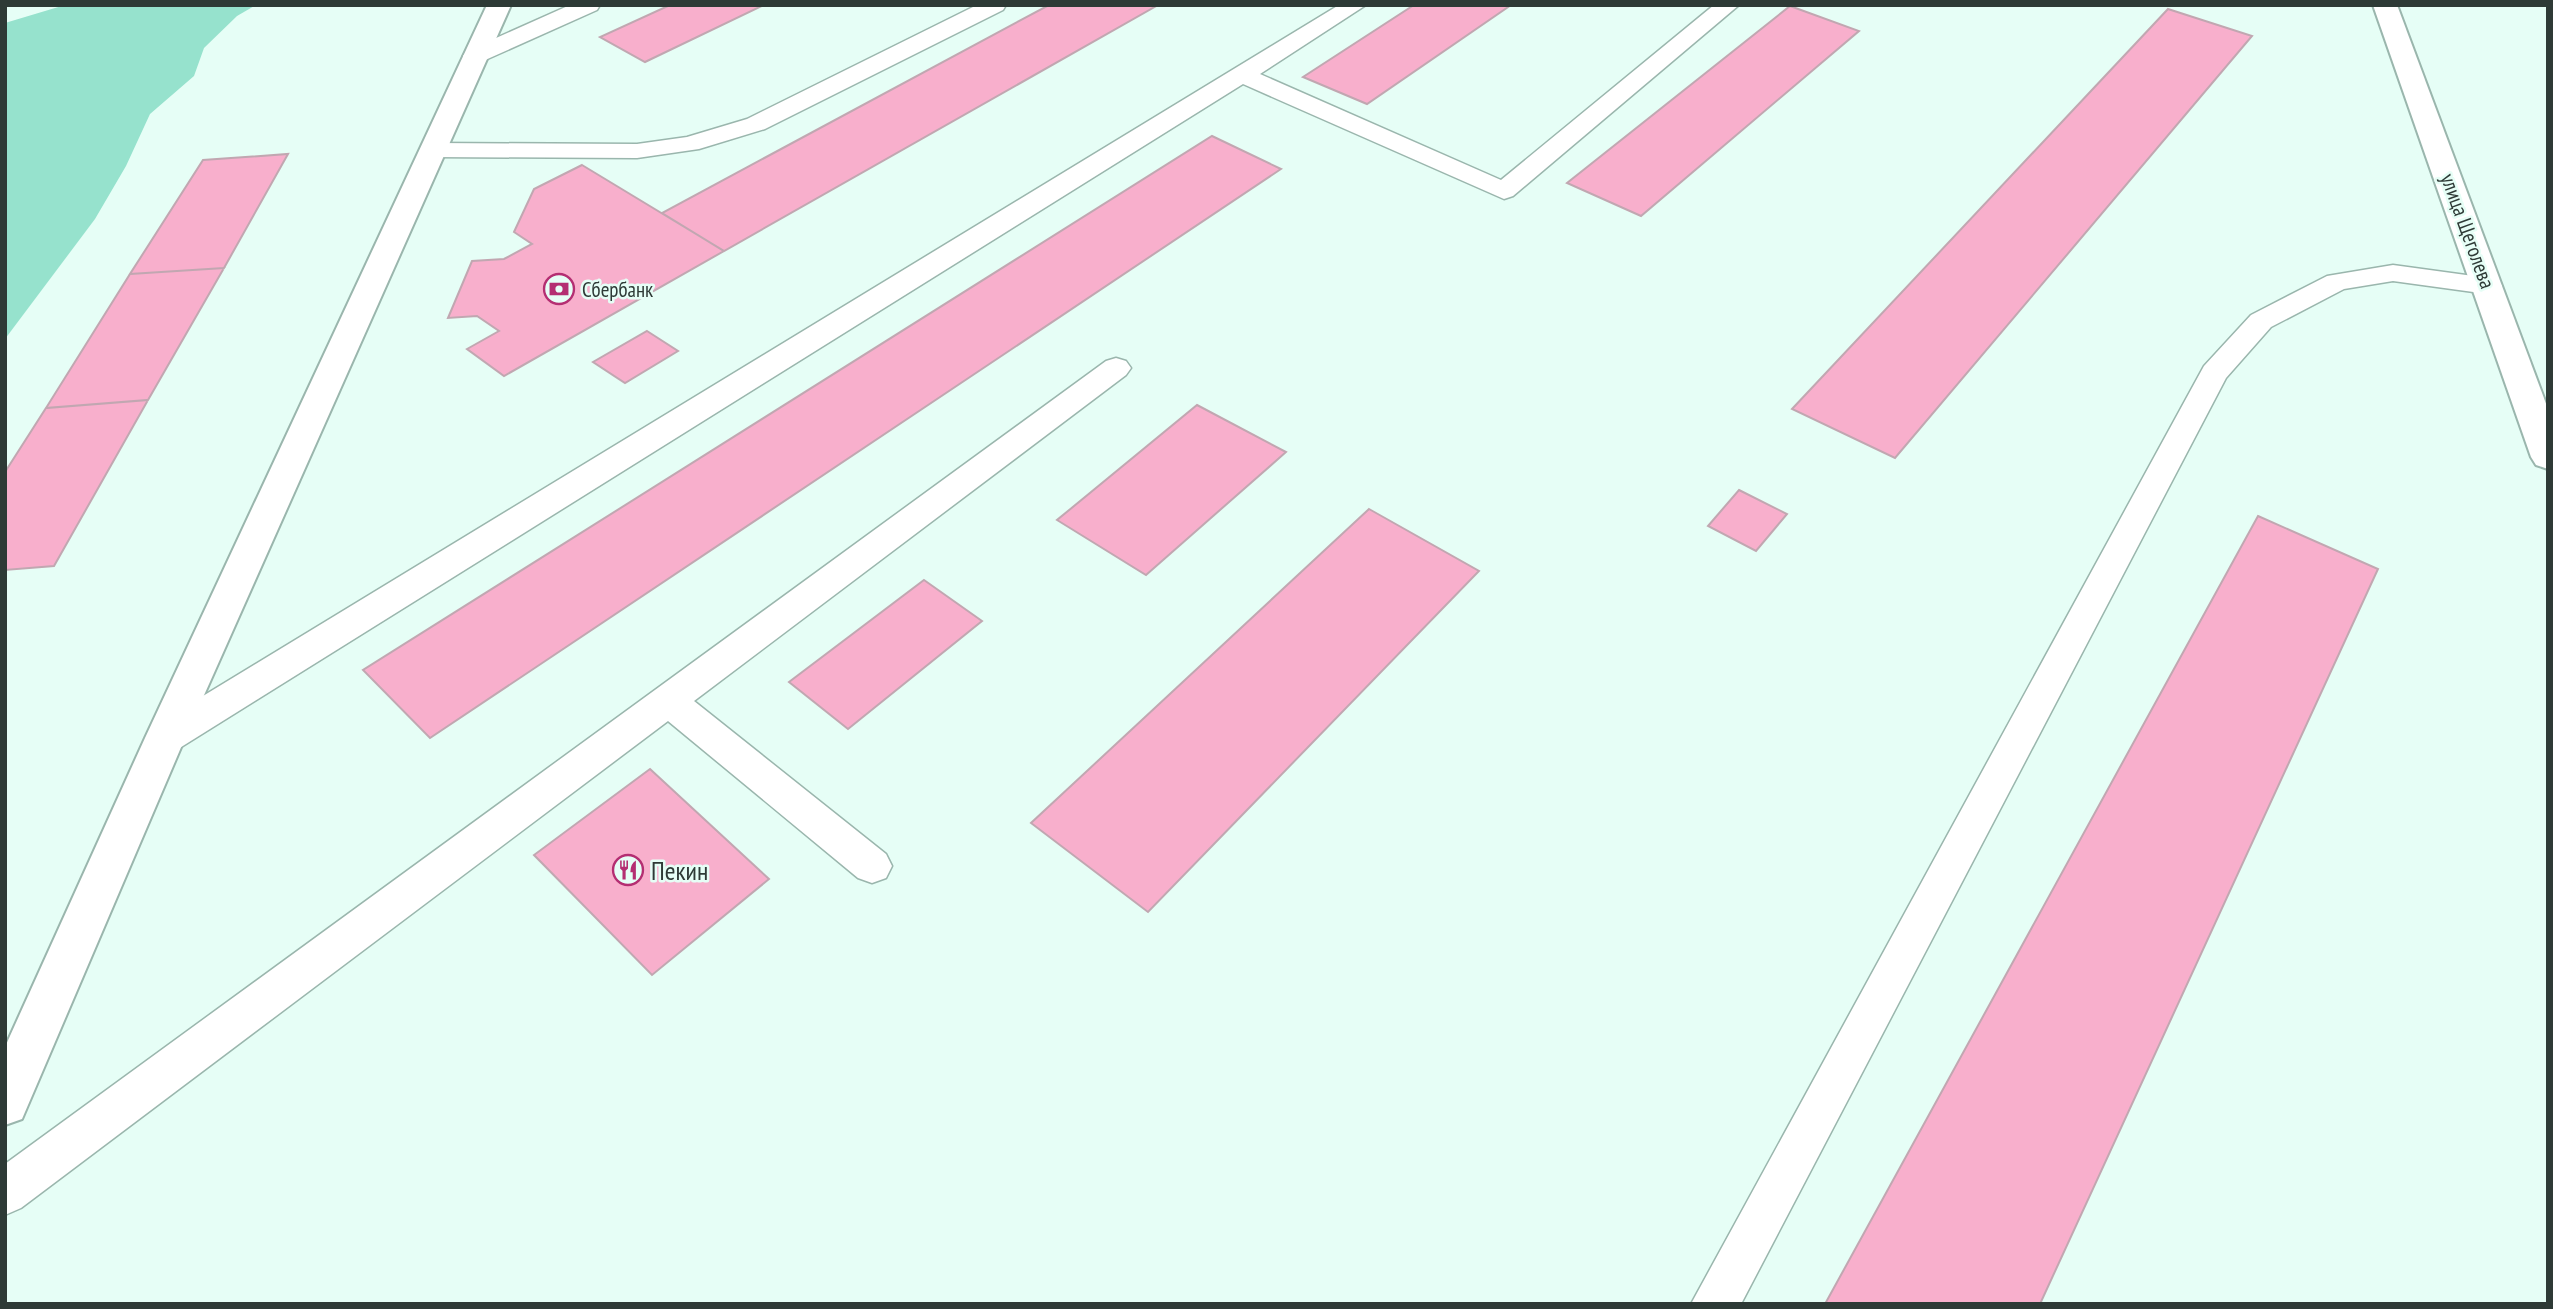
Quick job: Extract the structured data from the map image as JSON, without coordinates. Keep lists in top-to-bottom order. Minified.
{"streets":{"street":["улица Щеголева"]},"places":{"bank":["Сбербанк"],"restaurant":["Пекин"]}}
